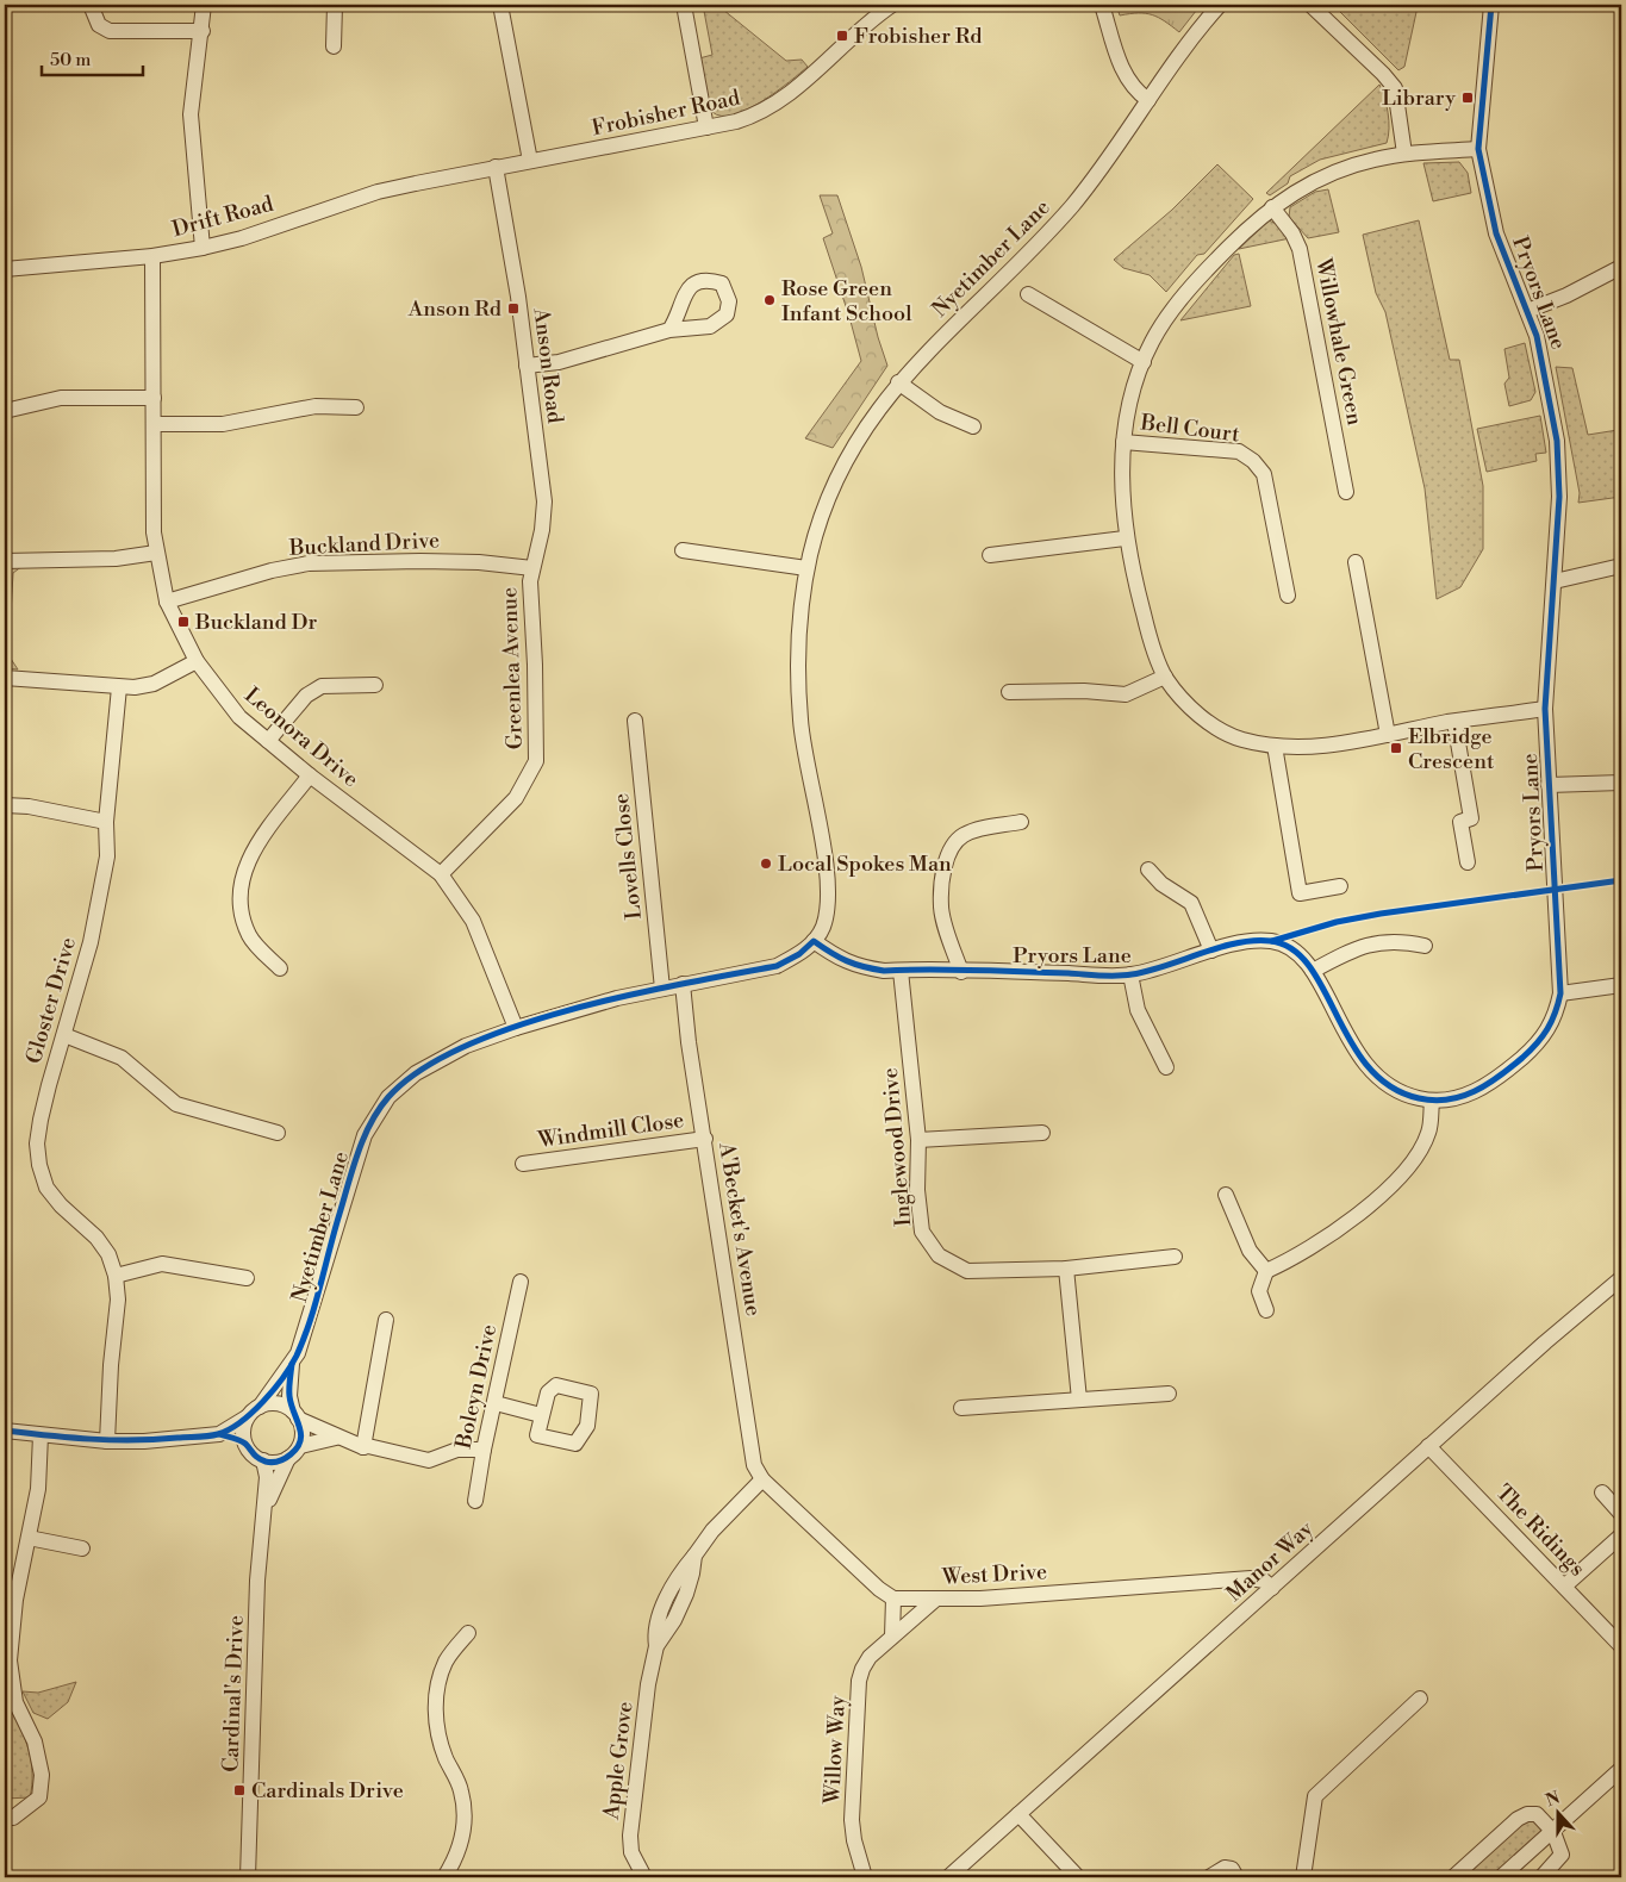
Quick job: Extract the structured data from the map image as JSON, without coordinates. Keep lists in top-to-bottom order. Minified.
{"streets":{"street":["Frobisher Road","Drift Road","Nyetimber Lane","Pryors Lane","Willowhale Green","Anson Road","Bell Court","Buckland Drive","Greenlea Avenue","Leonora Drive","Lovells Close","Gloster Drive","Windmill Close","Inglewood Drive","A'Becket's Avenue","Boleyn Drive","The Ridings","Manor Way","West Drive","Cardinal's Drive","Willow Way","Apple Grove"]},"crossings":[["Frobisher Road","Drift Road"],["Frobisher Road","Anson Road"],["Drift Road","Leonora Drive"],["Nyetimber Lane","Pryors Lane"],["Nyetimber Lane","Leonora Drive"],["Nyetimber Lane","Lovells Close"],["Nyetimber Lane","A'Becket's Avenue"],["Nyetimber Lane","Cardinal's Drive"],["Pryors Lane","Inglewood Drive"],["Anson Road","Buckland Drive"],["Anson Road","Greenlea Avenue"],["Buckland Drive","Greenlea Avenue"],["Buckland Drive","Leonora Drive"],["Greenlea Avenue","Leonora Drive"],["Windmill Close","A'Becket's Avenue"],["A'Becket's Avenue","Apple Grove"],["The Ridings","Manor Way"],["Manor Way","West Drive"],["West Drive","Willow Way"]],"places":{"transit":["Frobisher Rd","Library","Anson Rd","Buckland Dr","Elbridge Crescent","Cardinals Drive"],"other":["Rose Green Infant School","Local Spokes Man"]},"scale_bar":"50 m","north":"top"}
